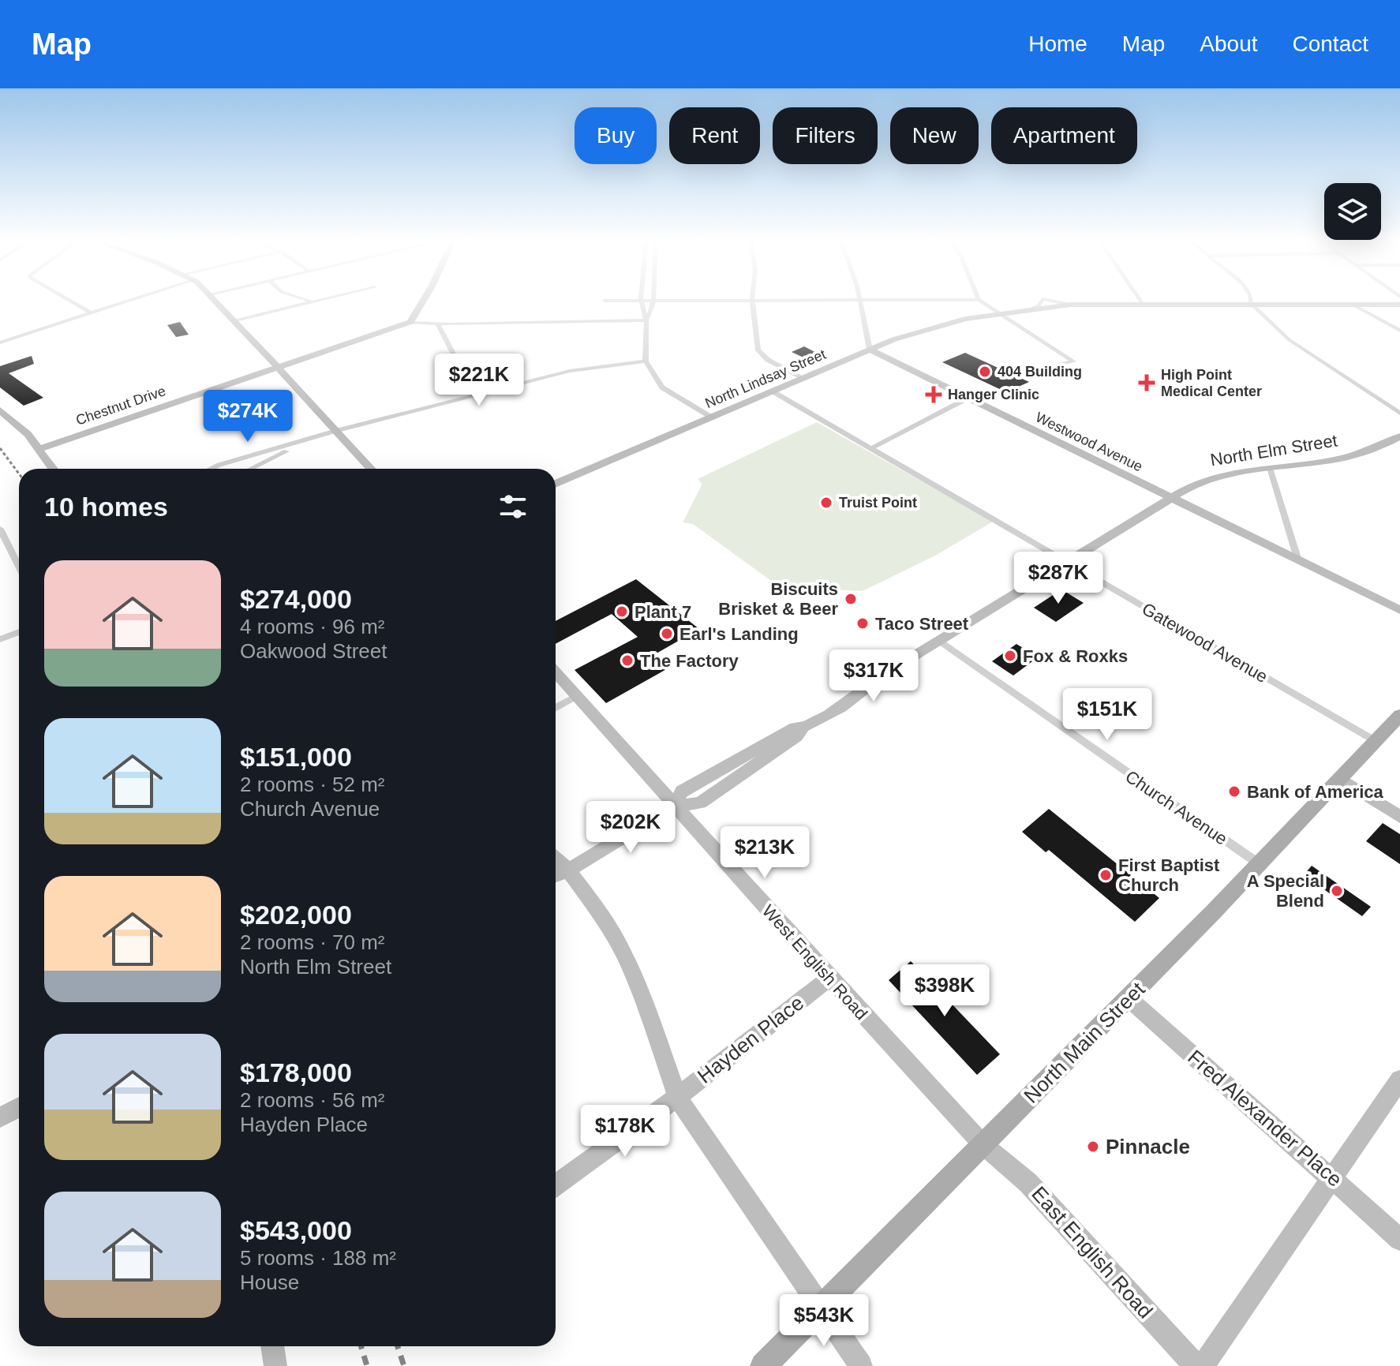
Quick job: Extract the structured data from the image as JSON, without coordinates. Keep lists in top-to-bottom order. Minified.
{"streets":{"main road":["North Lindsay Street","Chestnut Drive","Westwood Avenue","North Elm Street","West English Road","Hayden Place","North Main Street","Fred Alexander Place","East English Road"],"street":["Gatewood Avenue","Church Avenue"]},"crossings":[["North Lindsay Street","Westwood Avenue"],["North Lindsay Street","Gatewood Avenue"],["Westwood Avenue","North Elm Street"],["North Elm Street","Gatewood Avenue"],["North Elm Street","Church Avenue"],["North Elm Street","West English Road"],["Gatewood Avenue","North Main Street"],["Church Avenue","North Main Street"],["West English Road","Hayden Place"],["West English Road","North Main Street"],["West English Road","East English Road"],["North Main Street","Fred Alexander Place"],["North Main Street","East English Road"]],"places":{"other":["404 Building","Truist Point","Biscuits Brisket & Beer","Plant 7","Taco Street","Earl's Landing","Fox & Roxks","The Factory","Bank of America","First Baptist Church","A Special Blend","Pinnacle"],"health":["High Point Medical Center","Hanger Clinic"]},"page":{"header":"Map","nav":["Home","Map","About","Contact"],"chip":["Buy","Rent","Filters","New","Apartment"],"price":["$221K","$274K","$287K","$317K","$151K","$202K","$213K","$398K","$178K","$543K"],"heading":"10 homes","list":[{"name":"$274,000","note":"4 rooms · 96 m² · Oakwood Street"},{"name":"$151,000","note":"2 rooms · 52 m² · Church Avenue"},{"name":"$202,000","note":"2 rooms · 70 m² · North Elm Street"},{"name":"$178,000","note":"2 rooms · 56 m² · Hayden Place"},{"name":"$543,000","note":"5 rooms · 188 m² · House"}]}}
